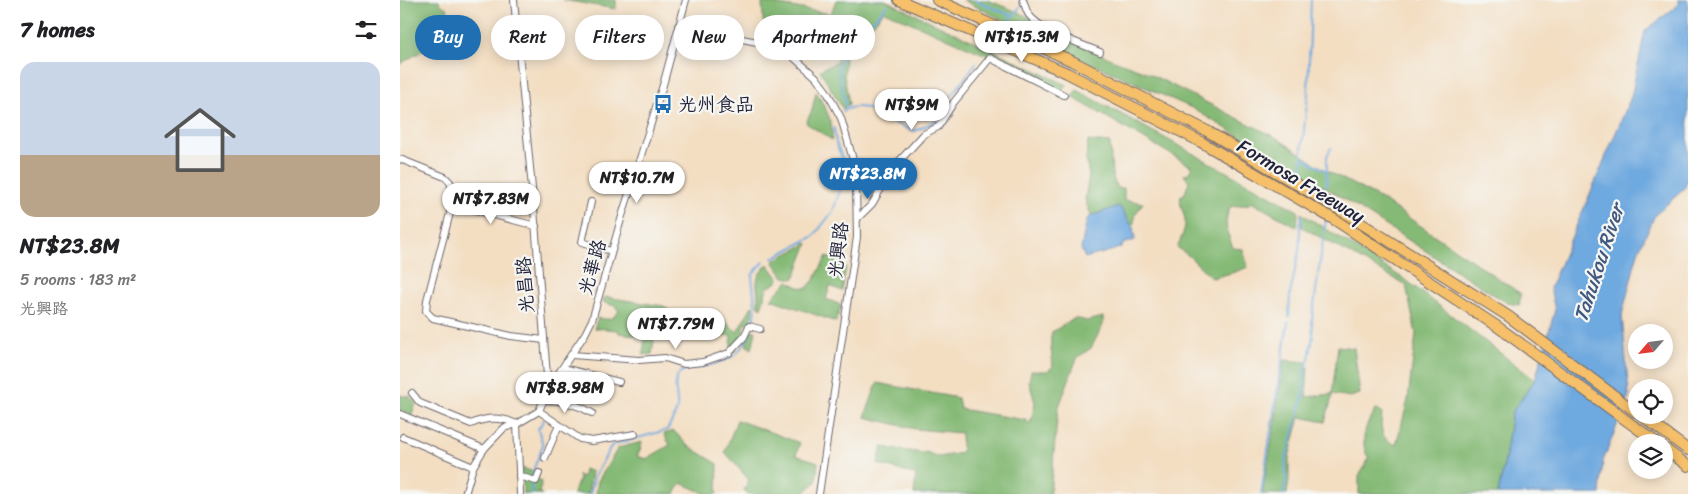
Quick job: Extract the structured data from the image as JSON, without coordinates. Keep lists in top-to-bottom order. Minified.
{"streets":{"highway":["Formosa Freeway"],"street":["光興路","光華路","光昌路"]},"crossings":[["光華路","光昌路"]],"water":["Tahukou River"],"places":{"bus stop":["光州食品"]},"north":"bottom left","page":{"heading":"7 homes","chip":["Buy","Rent","Filters","New","Apartment"],"price":["NT$15.3M","NT$9M","NT$23.8M","NT$10.7M","NT$7.83M","NT$7.79M","NT$8.98M"],"list":[{"name":"NT$23.8M","note":"5 rooms · 183 m² · 光興路"}]}}
